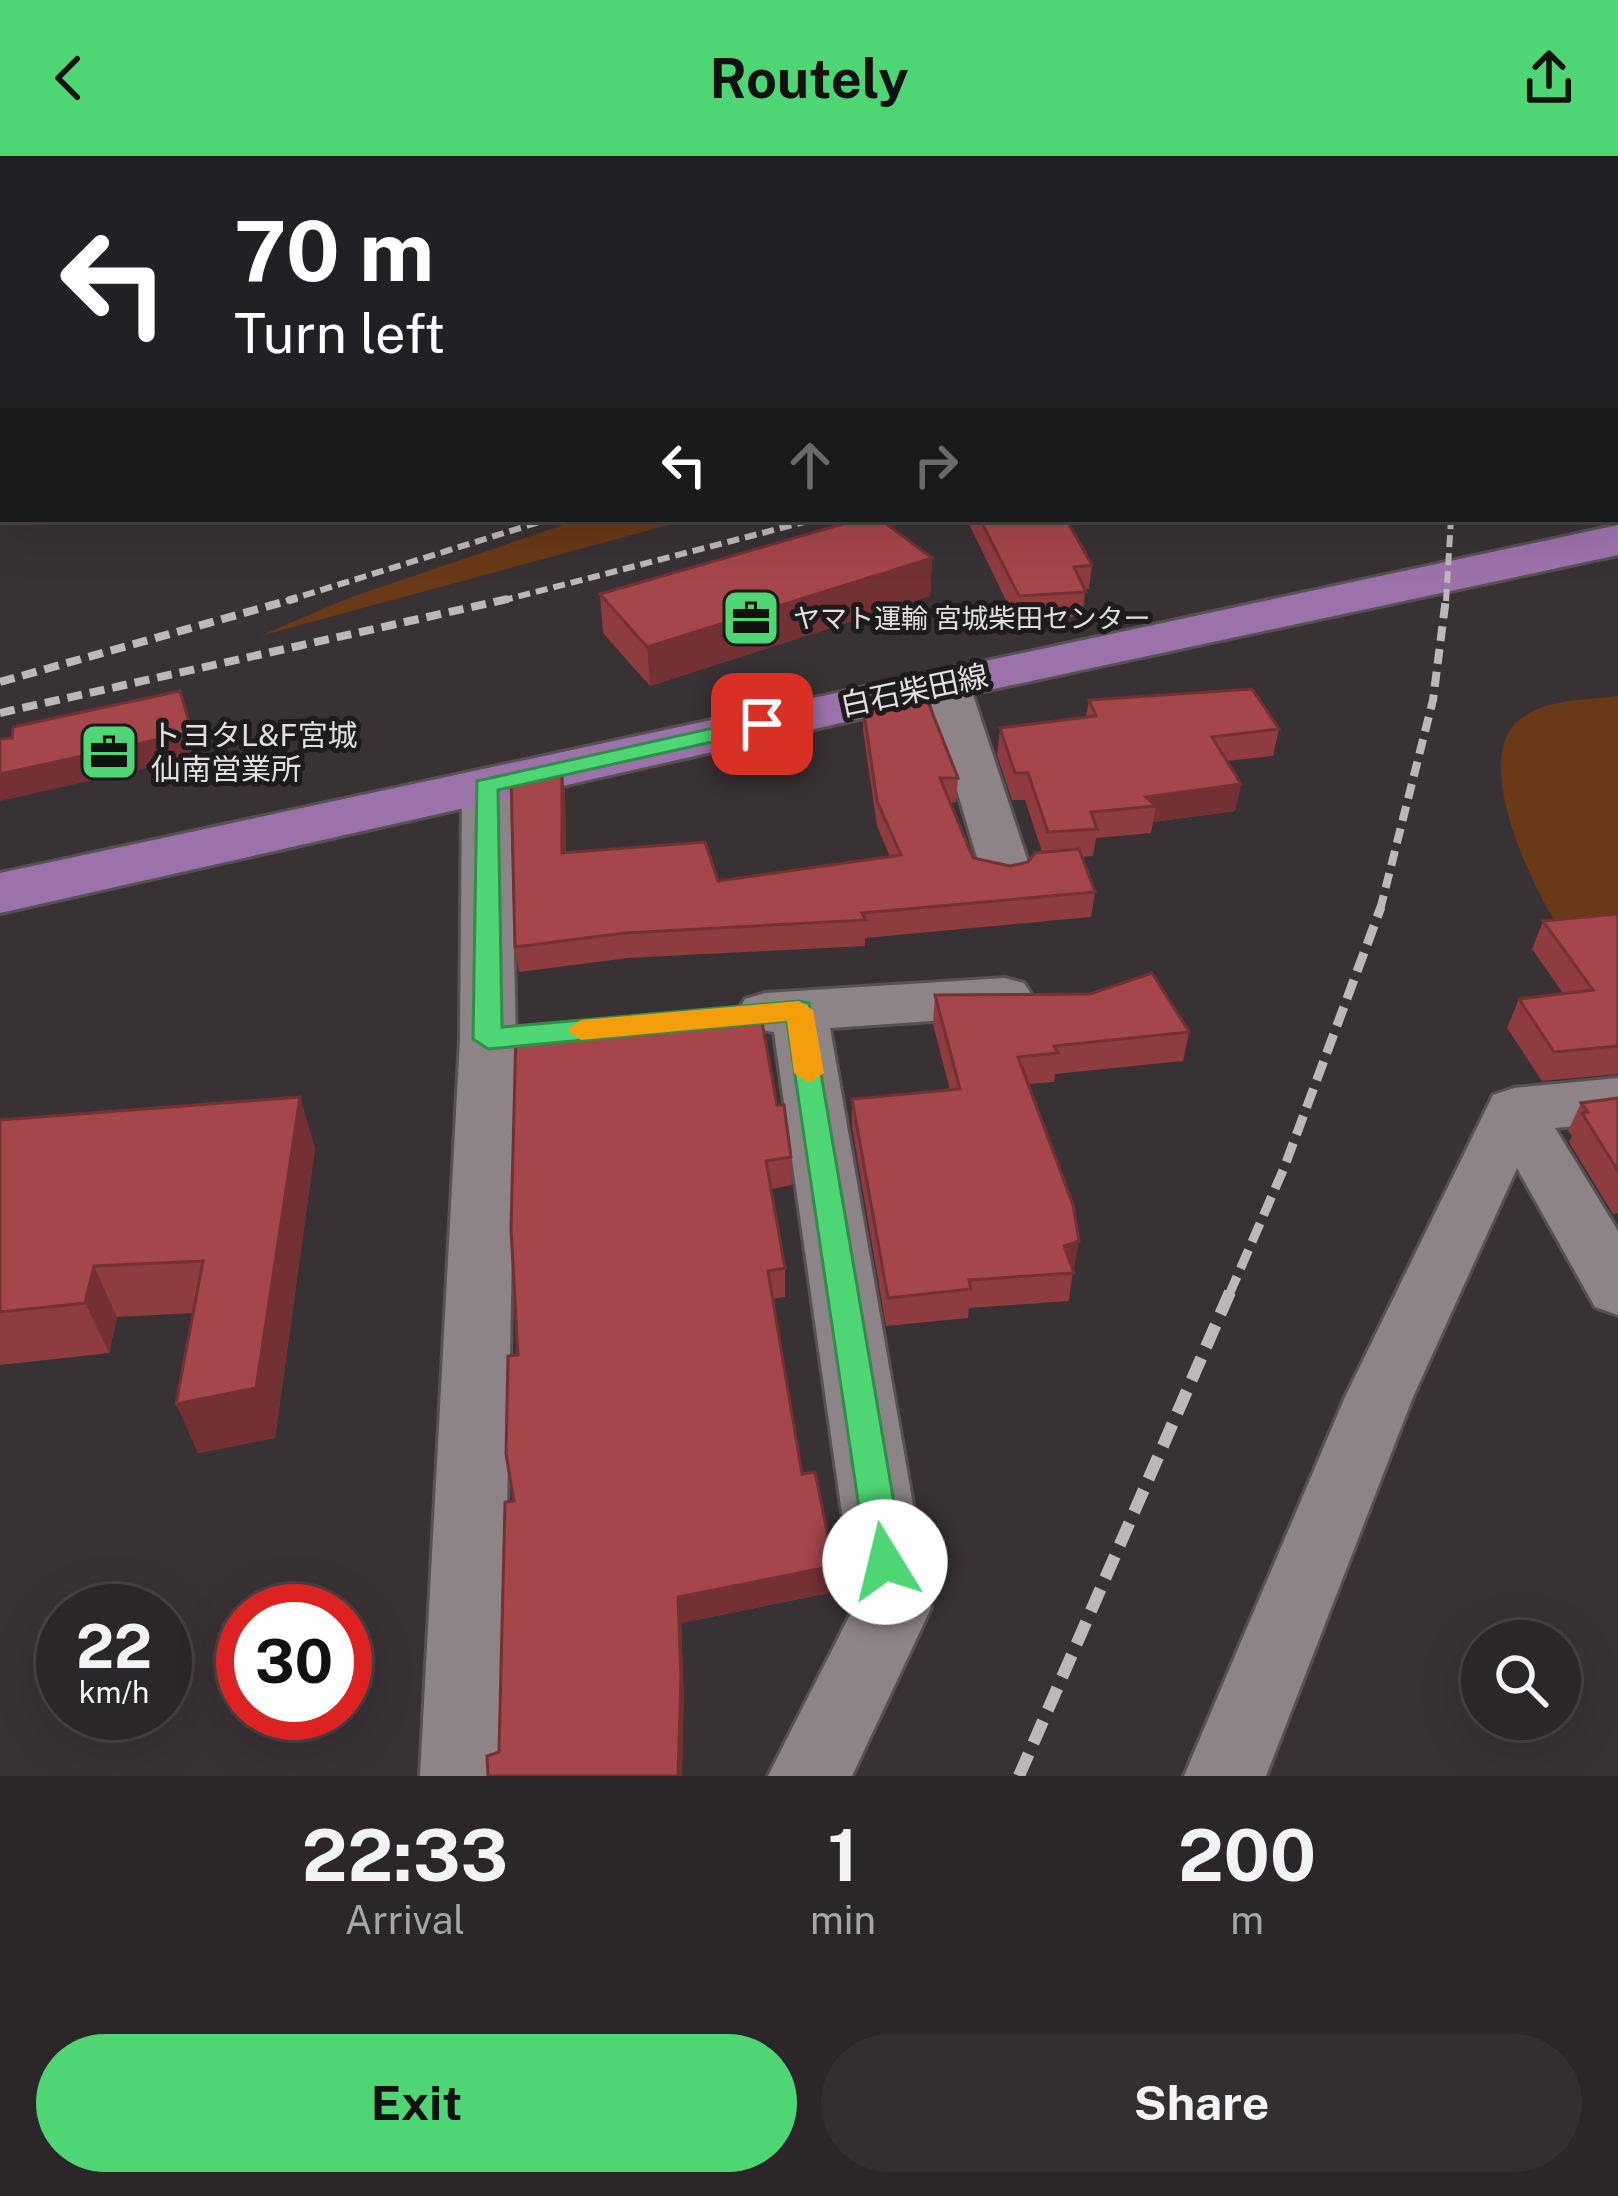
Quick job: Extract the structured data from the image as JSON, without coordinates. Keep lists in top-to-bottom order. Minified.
{"streets":{"main road":["白石柴田線"]},"places":{"office":["ヤマト運輸 宮城柴田センター","トヨタL&F宮城 仙南営業所"]},"page":{"header":"Routely","turn":["70 m","Turn left"],"speed":"22 km/h","limit":"30","eta":["22:33","Arrival","1","min","200","m"],"buttons":["Exit","Share"]}}
